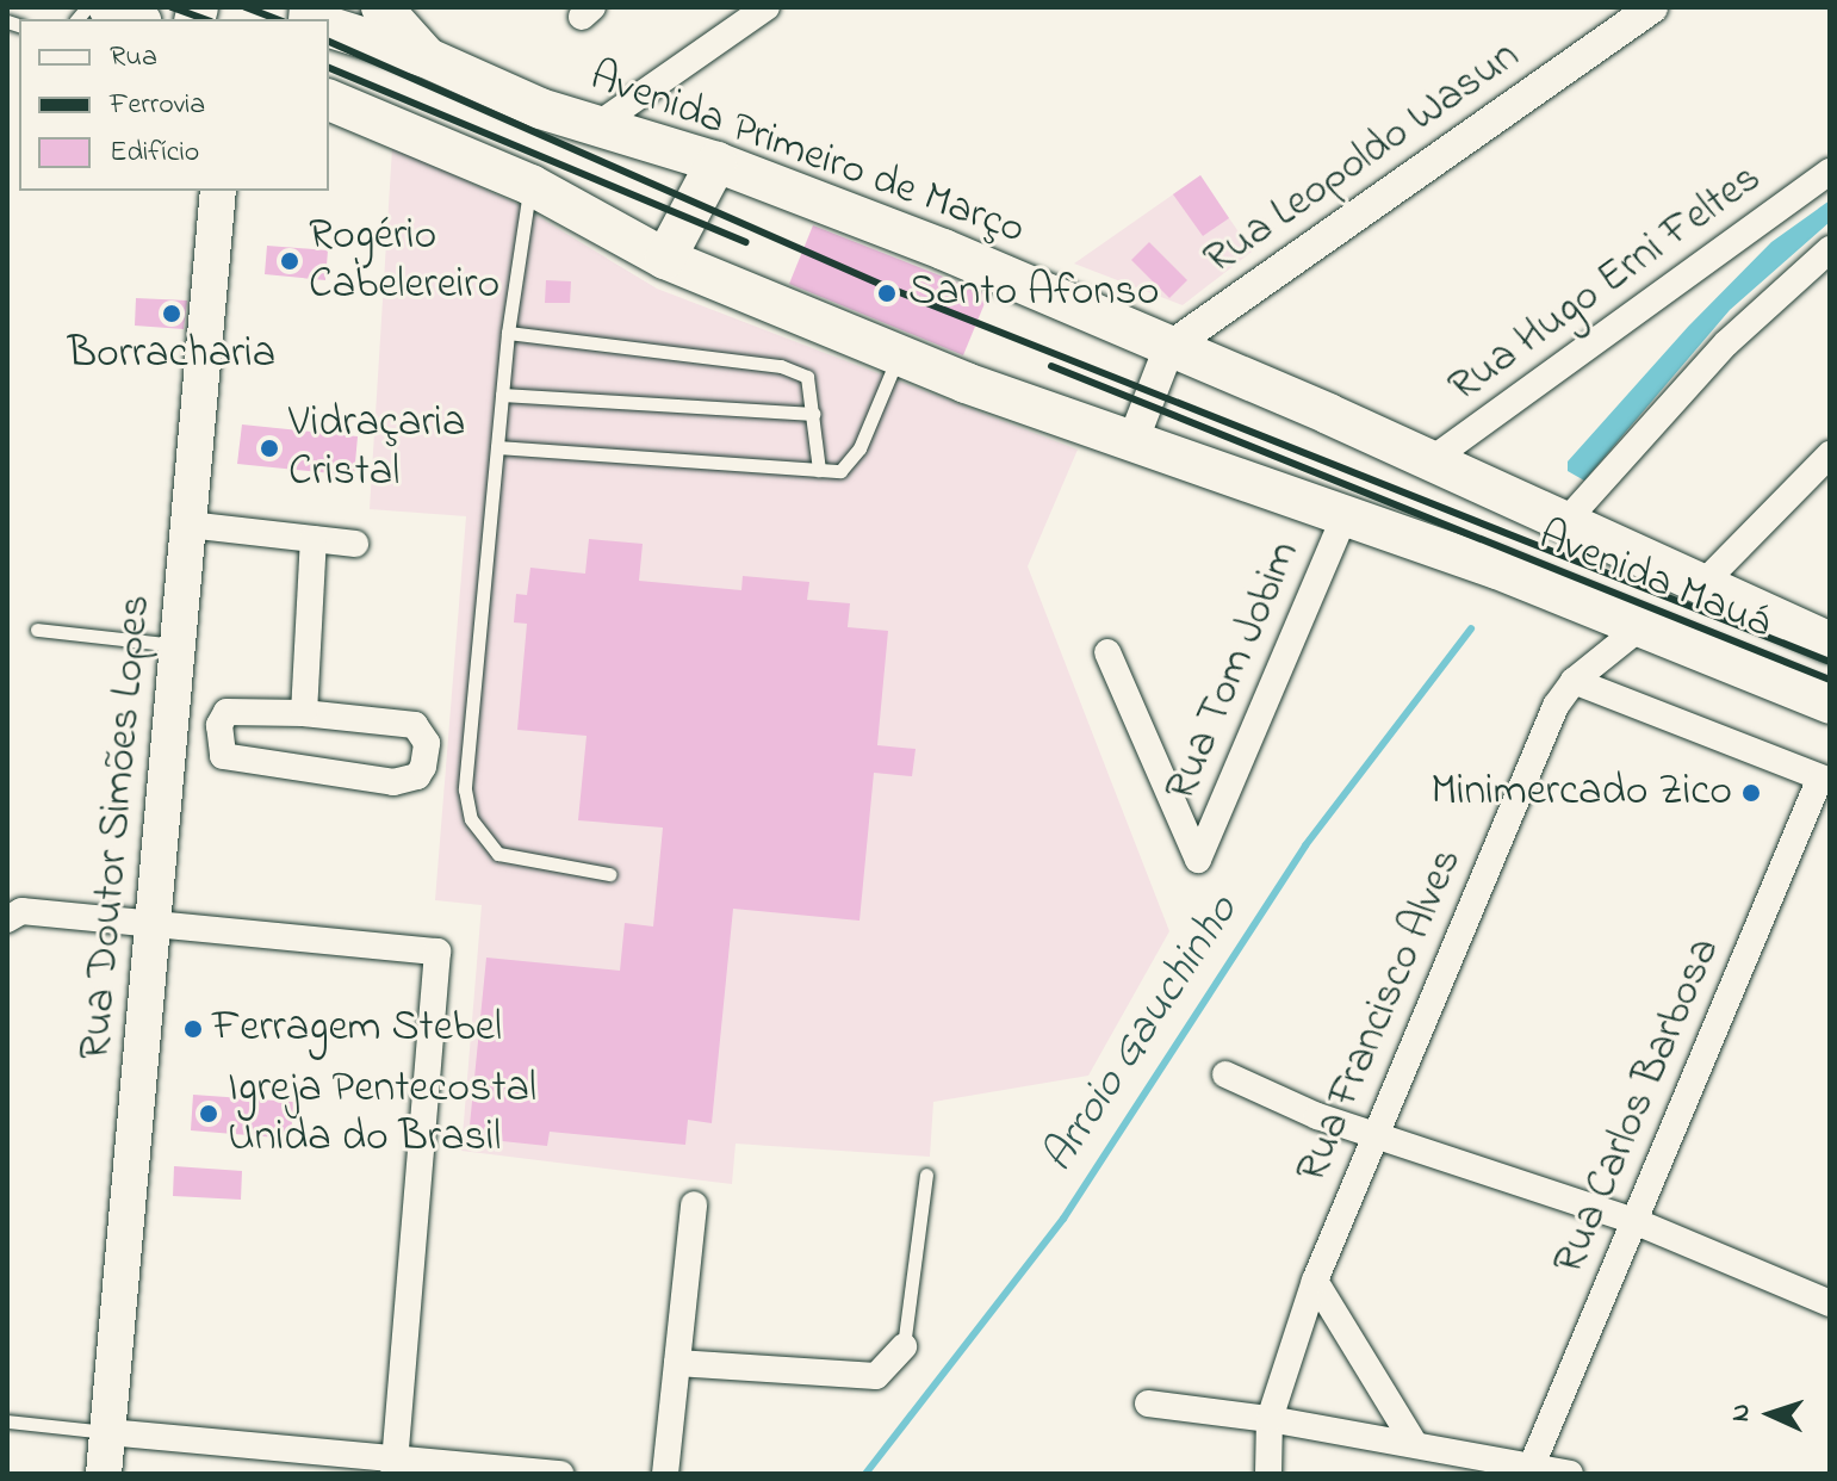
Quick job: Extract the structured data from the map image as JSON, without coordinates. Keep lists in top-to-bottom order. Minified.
{"streets":{"main road":["Avenida Primeiro de Março","Avenida Mauá","Rua Doutor Simões Lopes"],"street":["Rua Leopoldo Wasun","Rua Hugo Erni Feltes","Rua Tom Jobim","Rua Francisco Alves","Rua Carlos Barbosa"]},"crossings":[["Avenida Primeiro de Março","Rua Leopoldo Wasun"],["Avenida Primeiro de Março","Rua Hugo Erni Feltes"],["Avenida Primeiro de Março","Avenida Mauá"],["Avenida Mauá","Rua Tom Jobim"],["Avenida Mauá","Rua Francisco Alves"]],"water":["Arroio Gauchinho"],"places":["Rogério Cabelereiro","Santo Afonso","Borracharia","Vidraçaria Cristal","Minimercado Zico","Ferragem Stebel","Igreja Pentecostal Unida do Brasil"],"legend":["Rua","Ferrovia","Edifício"],"north":"left"}
